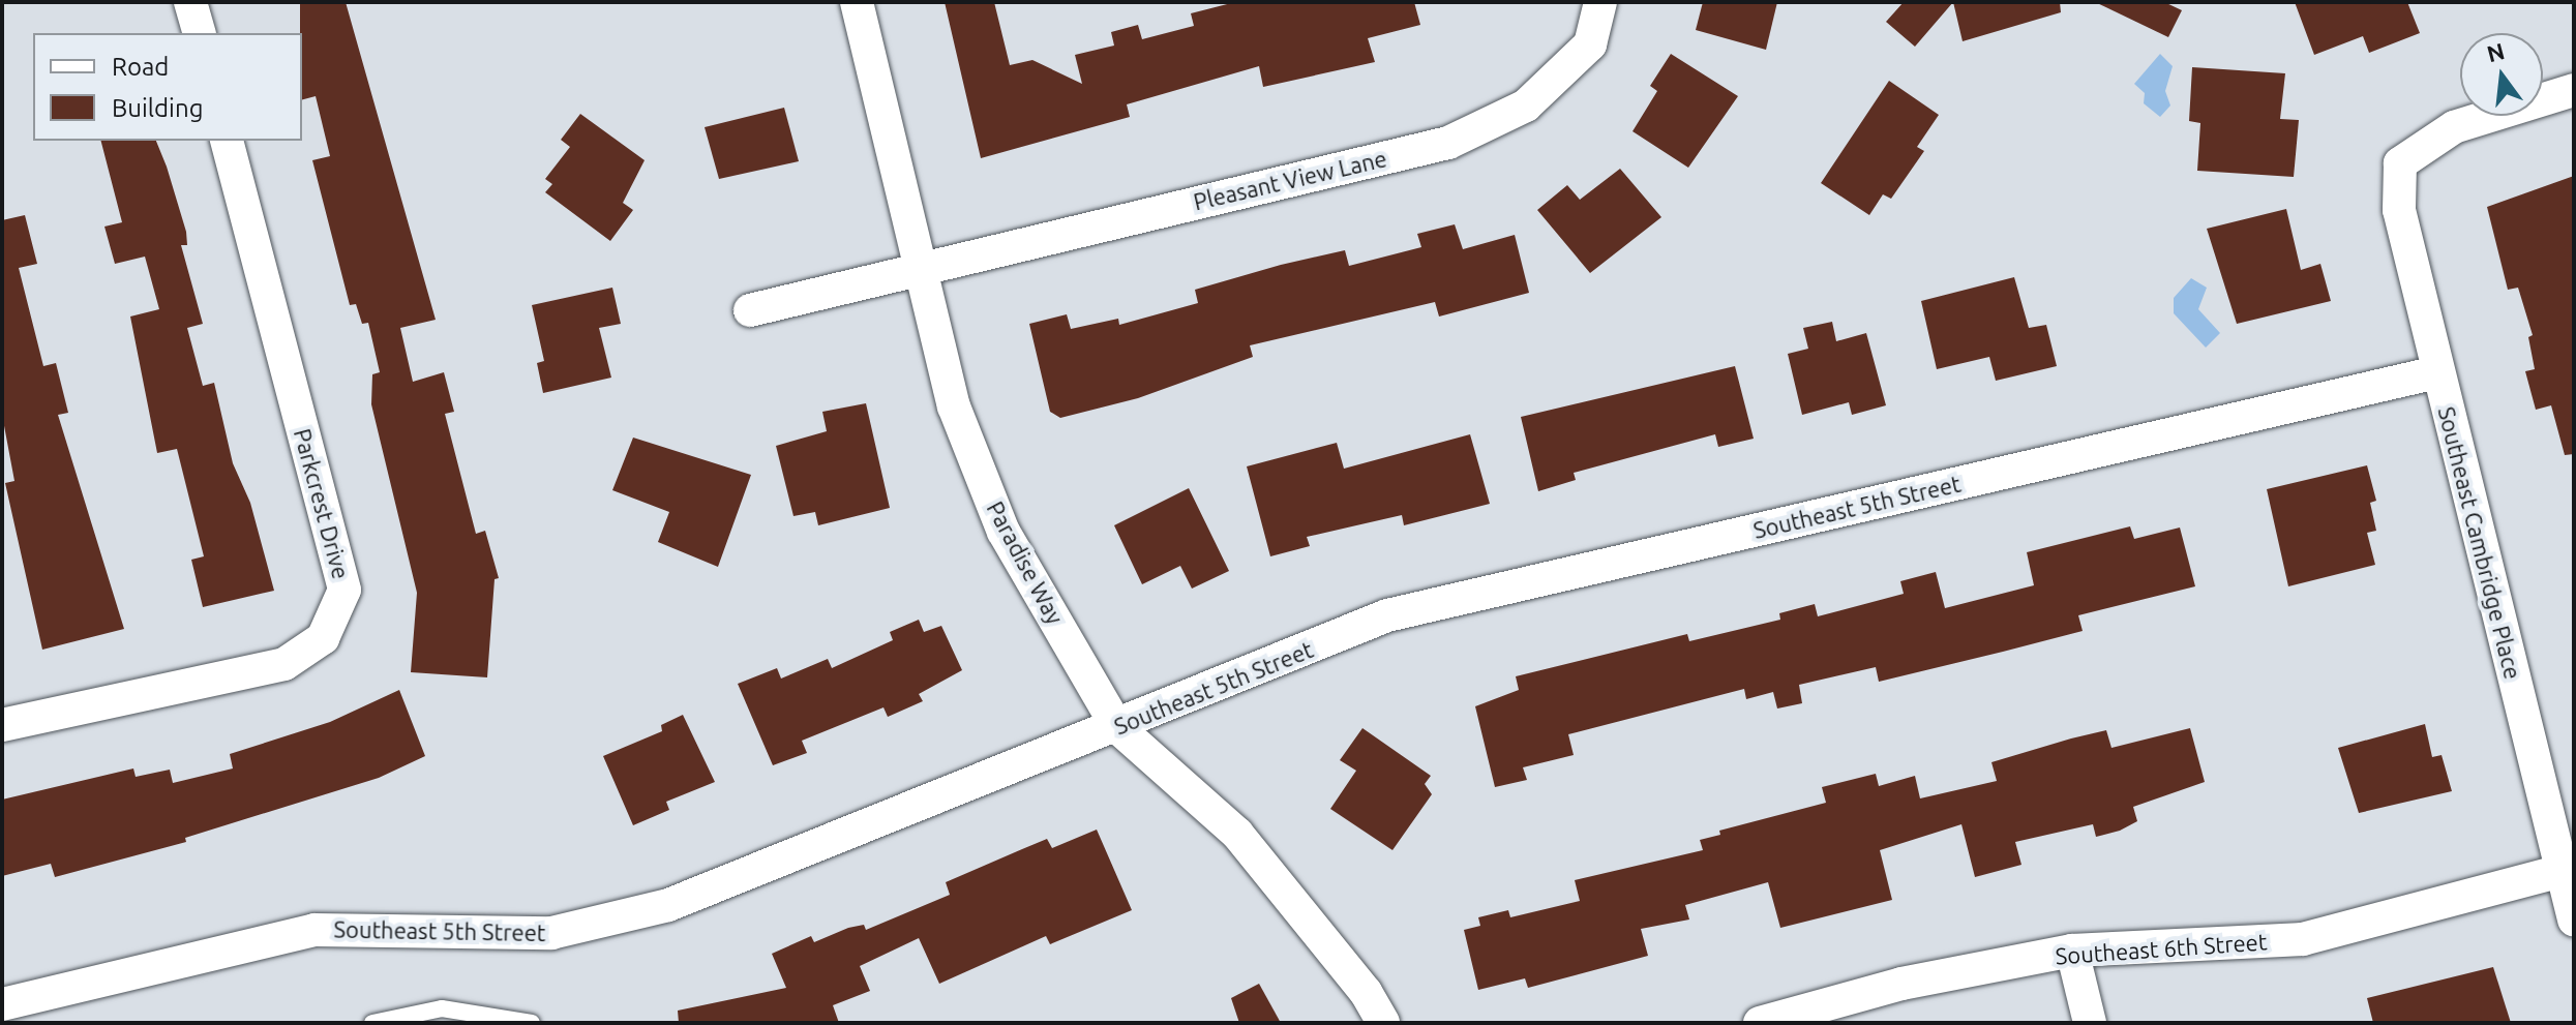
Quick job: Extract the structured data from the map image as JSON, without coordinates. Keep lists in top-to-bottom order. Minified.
{"streets":{"street":["Pleasant View Lane","Parkcrest Drive","Southeast 5th Street","Southeast Cambridge Place","Paradise Way","Southeast 6th Street"]},"crossings":[["Pleasant View Lane","Paradise Way"],["Southeast 5th Street","Southeast Cambridge Place"],["Southeast 5th Street","Paradise Way"],["Southeast Cambridge Place","Southeast 6th Street"]],"legend":["Road","Building"],"north":"top"}
